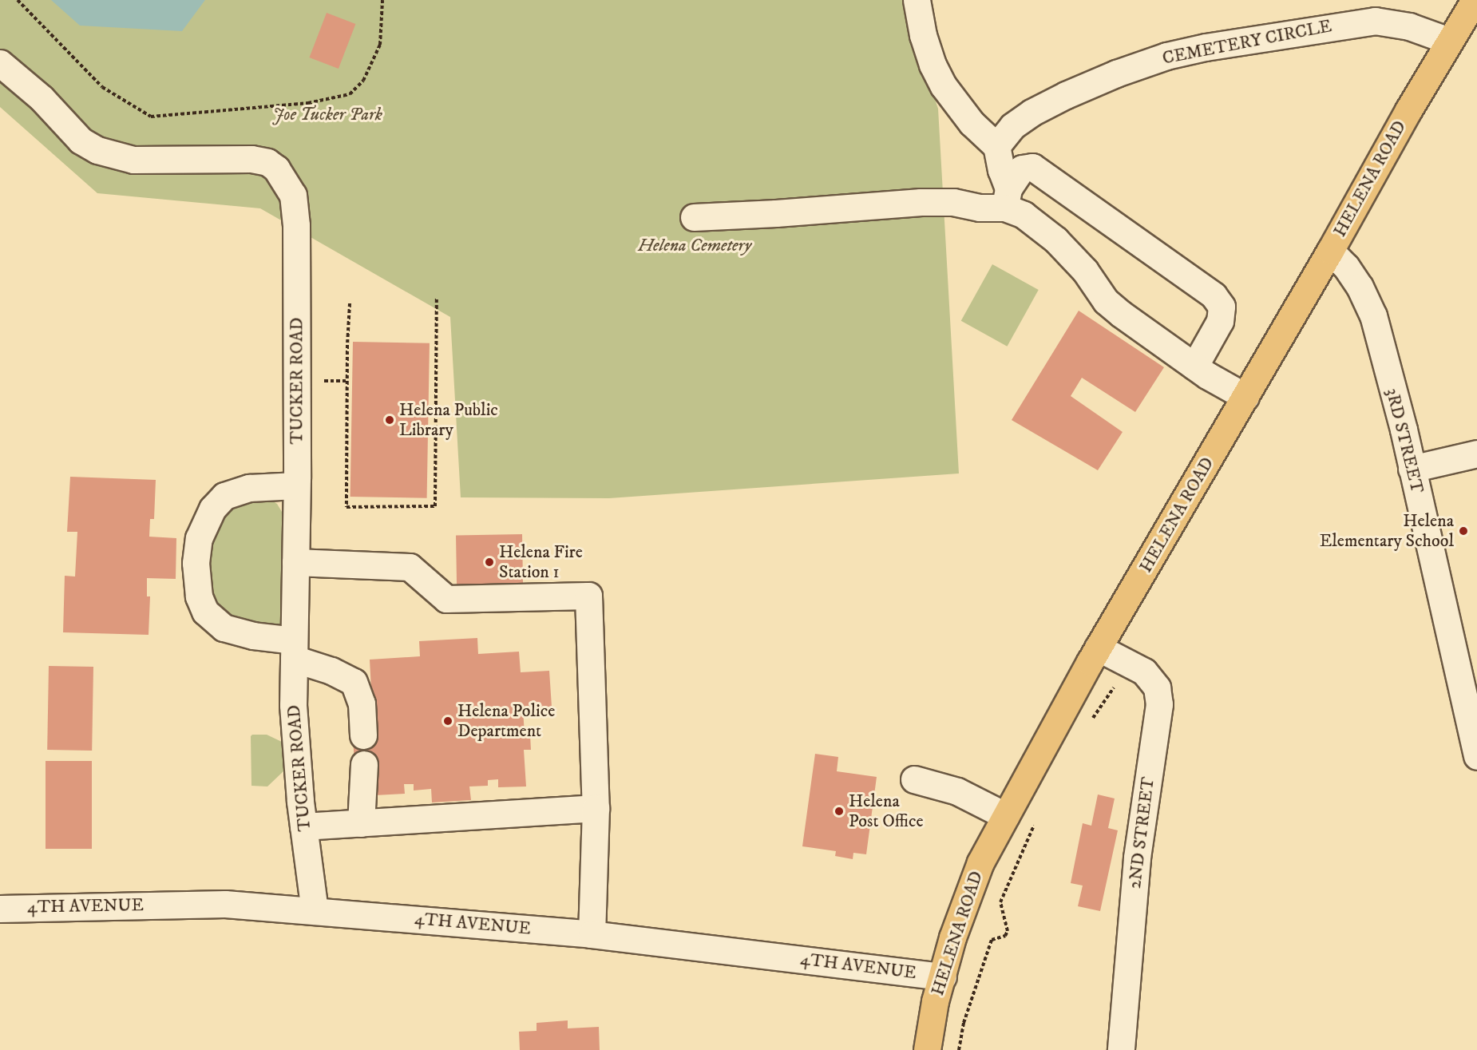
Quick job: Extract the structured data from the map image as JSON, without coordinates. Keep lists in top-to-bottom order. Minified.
{"streets":{"main road":["HELENA ROAD"],"street":["CEMETERY CIRCLE","TUCKER ROAD","3RD STREET","2ND STREET","4TH AVENUE"]},"crossings":[["CEMETERY CIRCLE","HELENA ROAD"],["HELENA ROAD","3RD STREET"],["HELENA ROAD","2ND STREET"],["HELENA ROAD","4TH AVENUE"],["TUCKER ROAD","4TH AVENUE"]],"parks":["Joe Tucker Park","Helena Cemetery"],"places":["Helena Public Library","Helena Elementary School","Helena Fire Station 1","Helena Police Department","Helena Post Office"]}
